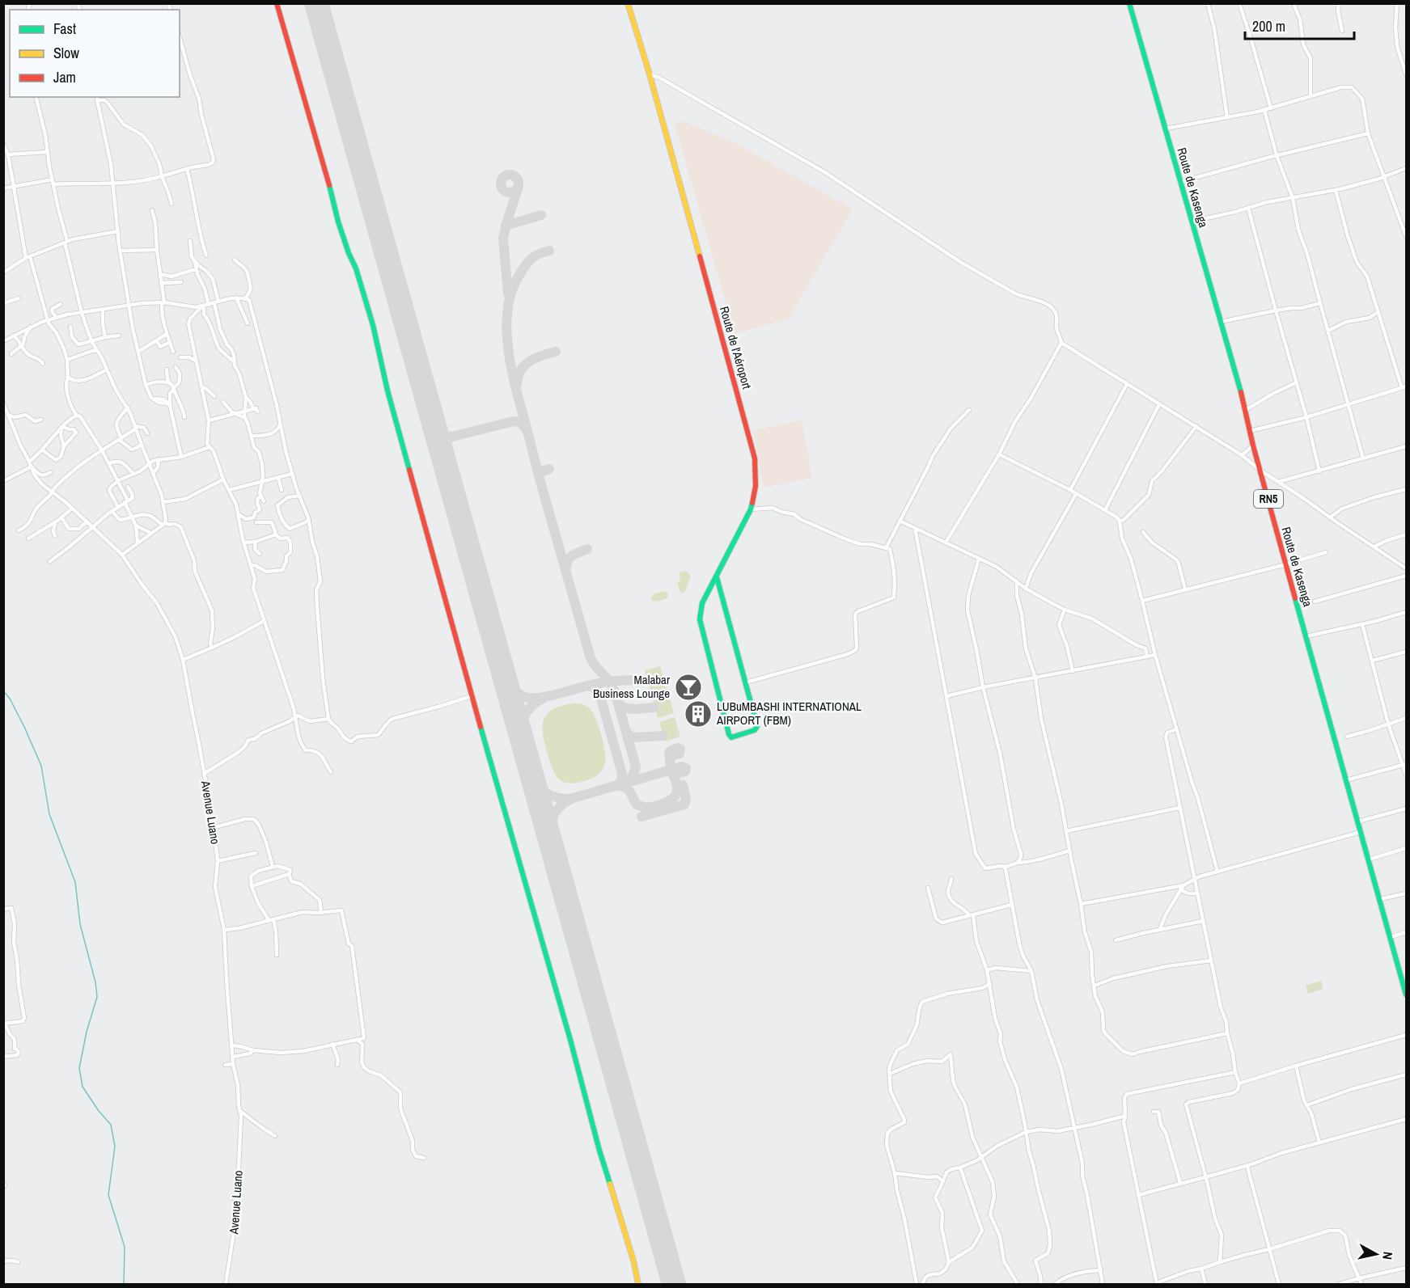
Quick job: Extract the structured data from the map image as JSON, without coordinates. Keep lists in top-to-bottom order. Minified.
{"streets":{"main road":["Route de Kasenga","Route de l'Aéroport","RN5"],"street":["Avenue Luano"]},"places":{"bar":["Malabar Business Lounge"],"building":["LUBuMBASHI INTERNATIONAL AIRPORT (FBM)"]},"legend":["Fast","Slow","Jam"],"scale_bar":"200 m","north":"right"}
